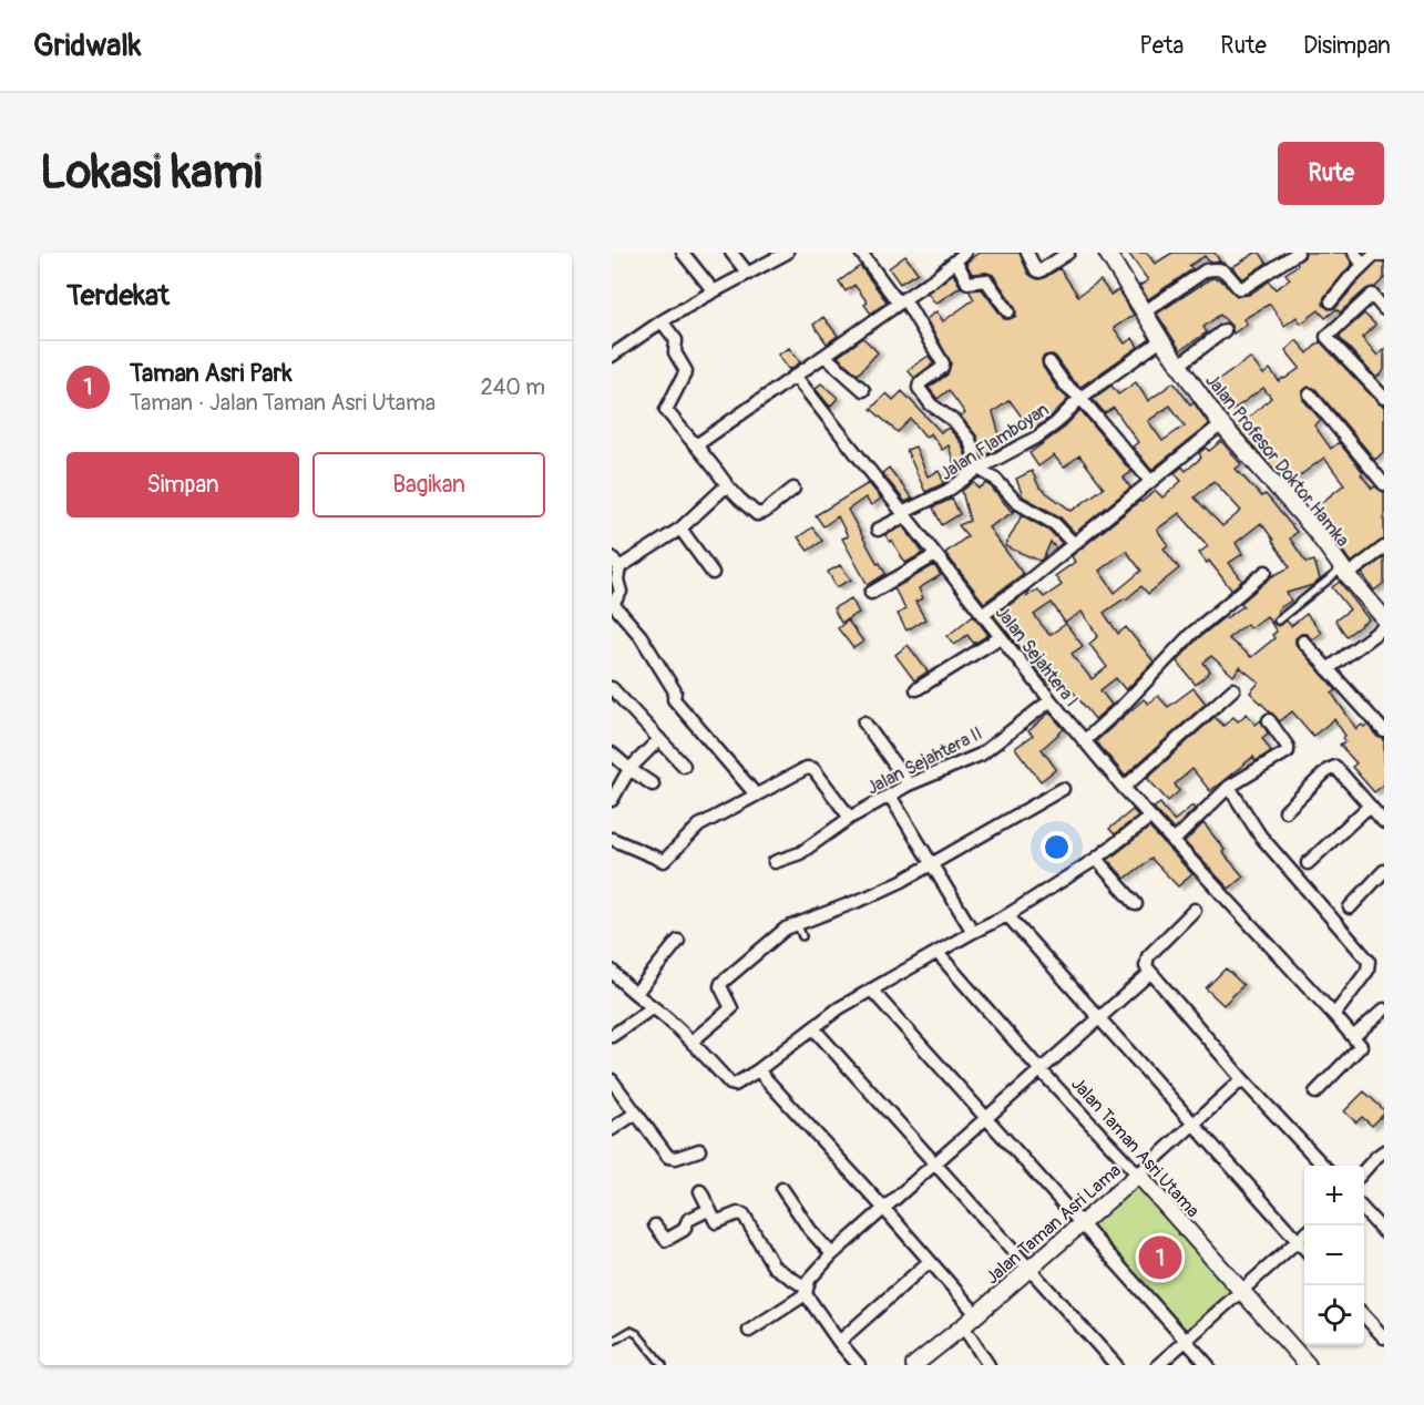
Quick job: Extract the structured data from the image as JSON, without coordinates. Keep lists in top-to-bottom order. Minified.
{"streets":{"street":["Jalan Flamboyan","Jalan Profesor Doktor Hamka","Jalan Sejahtera I","Jalan Sejahtera II","Jalan Taman Asri Utama","Jalan Taman Asri Lama"]},"crossings":[["Jalan Flamboyan","Jalan Profesor Doktor Hamka"],["Jalan Flamboyan","Jalan Sejahtera I"],["Jalan Sejahtera I","Jalan Sejahtera II"],["Jalan Taman Asri Utama","Jalan Taman Asri Lama"]],"page":{"header":"Gridwalk","nav":["Peta","Rute","Disimpan"],"buttons":["Rute",["Simpan","Bagikan"]],"title":"Lokasi kami","heading":"Terdekat","list":[{"mark":"1","name":"Taman Asri Park","note":"Taman · Jalan Taman Asri Utama","value":"240 m"}],"map_buttons":["+","−"],"pins":"1"}}
